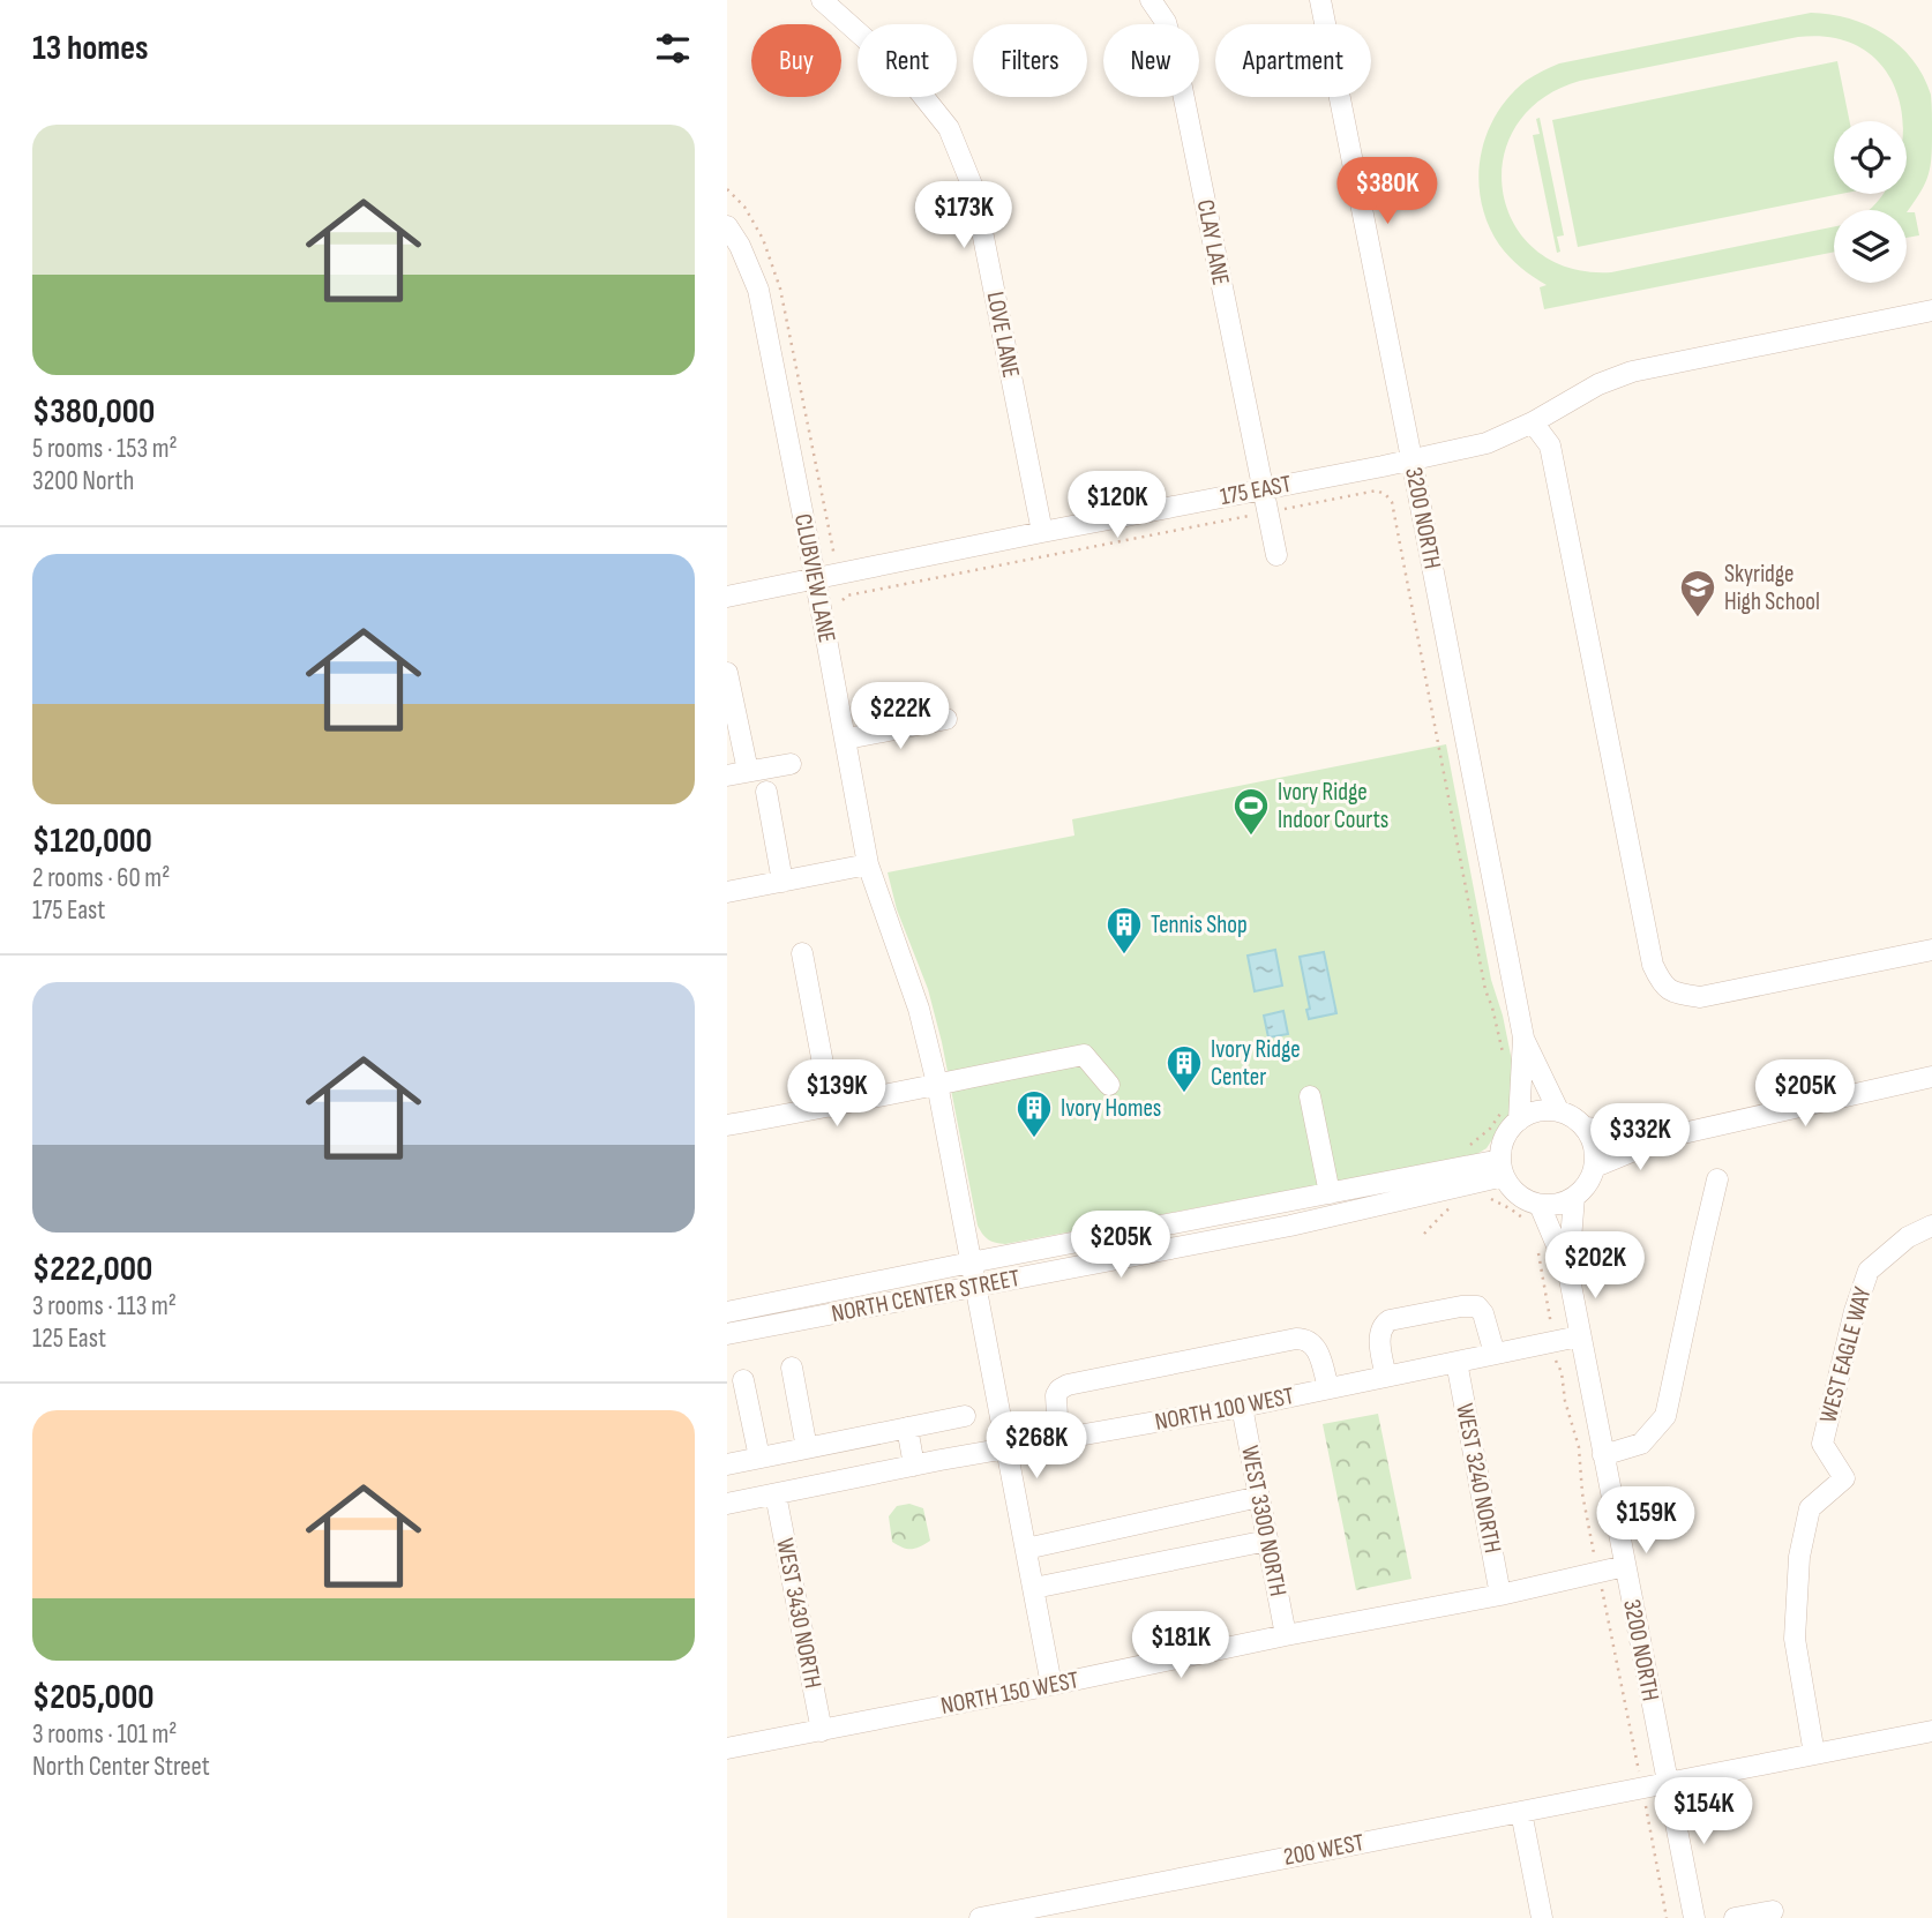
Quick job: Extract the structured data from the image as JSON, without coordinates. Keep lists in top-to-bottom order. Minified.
{"streets":{"street":["CLAY LANE","LOVE LANE","175 EAST","3200 NORTH","CLUBVIEW LANE","NORTH CENTER STREET","WEST EAGLE WAY","NORTH 100 WEST","WEST 3240 NORTH","WEST 3300 NORTH","WEST 3430 NORTH","NORTH 150 WEST","200 WEST"]},"crossings":[["CLAY LANE","175 EAST"],["LOVE LANE","175 EAST"],["175 EAST","3200 NORTH"],["175 EAST","CLUBVIEW LANE"],["3200 NORTH","NORTH 100 WEST"],["3200 NORTH","NORTH 150 WEST"],["3200 NORTH","200 WEST"],["CLUBVIEW LANE","NORTH CENTER STREET"],["CLUBVIEW LANE","NORTH 100 WEST"],["CLUBVIEW LANE","NORTH 150 WEST"],["WEST EAGLE WAY","200 WEST"],["NORTH 100 WEST","WEST 3240 NORTH"],["NORTH 100 WEST","WEST 3300 NORTH"],["NORTH 100 WEST","WEST 3430 NORTH"],["WEST 3240 NORTH","NORTH 150 WEST"],["WEST 3300 NORTH","NORTH 150 WEST"],["WEST 3430 NORTH","NORTH 150 WEST"]],"places":{"school or university":["Skyridge High School"],"sports":["Ivory Ridge Indoor Courts"],"building":["Tennis Shop","Ivory Ridge Center","Ivory Homes"]},"page":{"heading":"13 homes","chip":["Buy","Rent","Filters","New","Apartment"],"list":[{"name":"$380,000","note":"5 rooms · 153 m² · 3200 North"},{"name":"$120,000","note":"2 rooms · 60 m² · 175 East"},{"name":"$222,000","note":"3 rooms · 113 m² · 125 East"},{"name":"$205,000","note":"3 rooms · 101 m² · North Center Street"}],"price":["$380K","$173K","$120K","$222K","$139K","$205K","$332K","$205K","$202K","$268K","$159K","$181K","$154K"]}}
